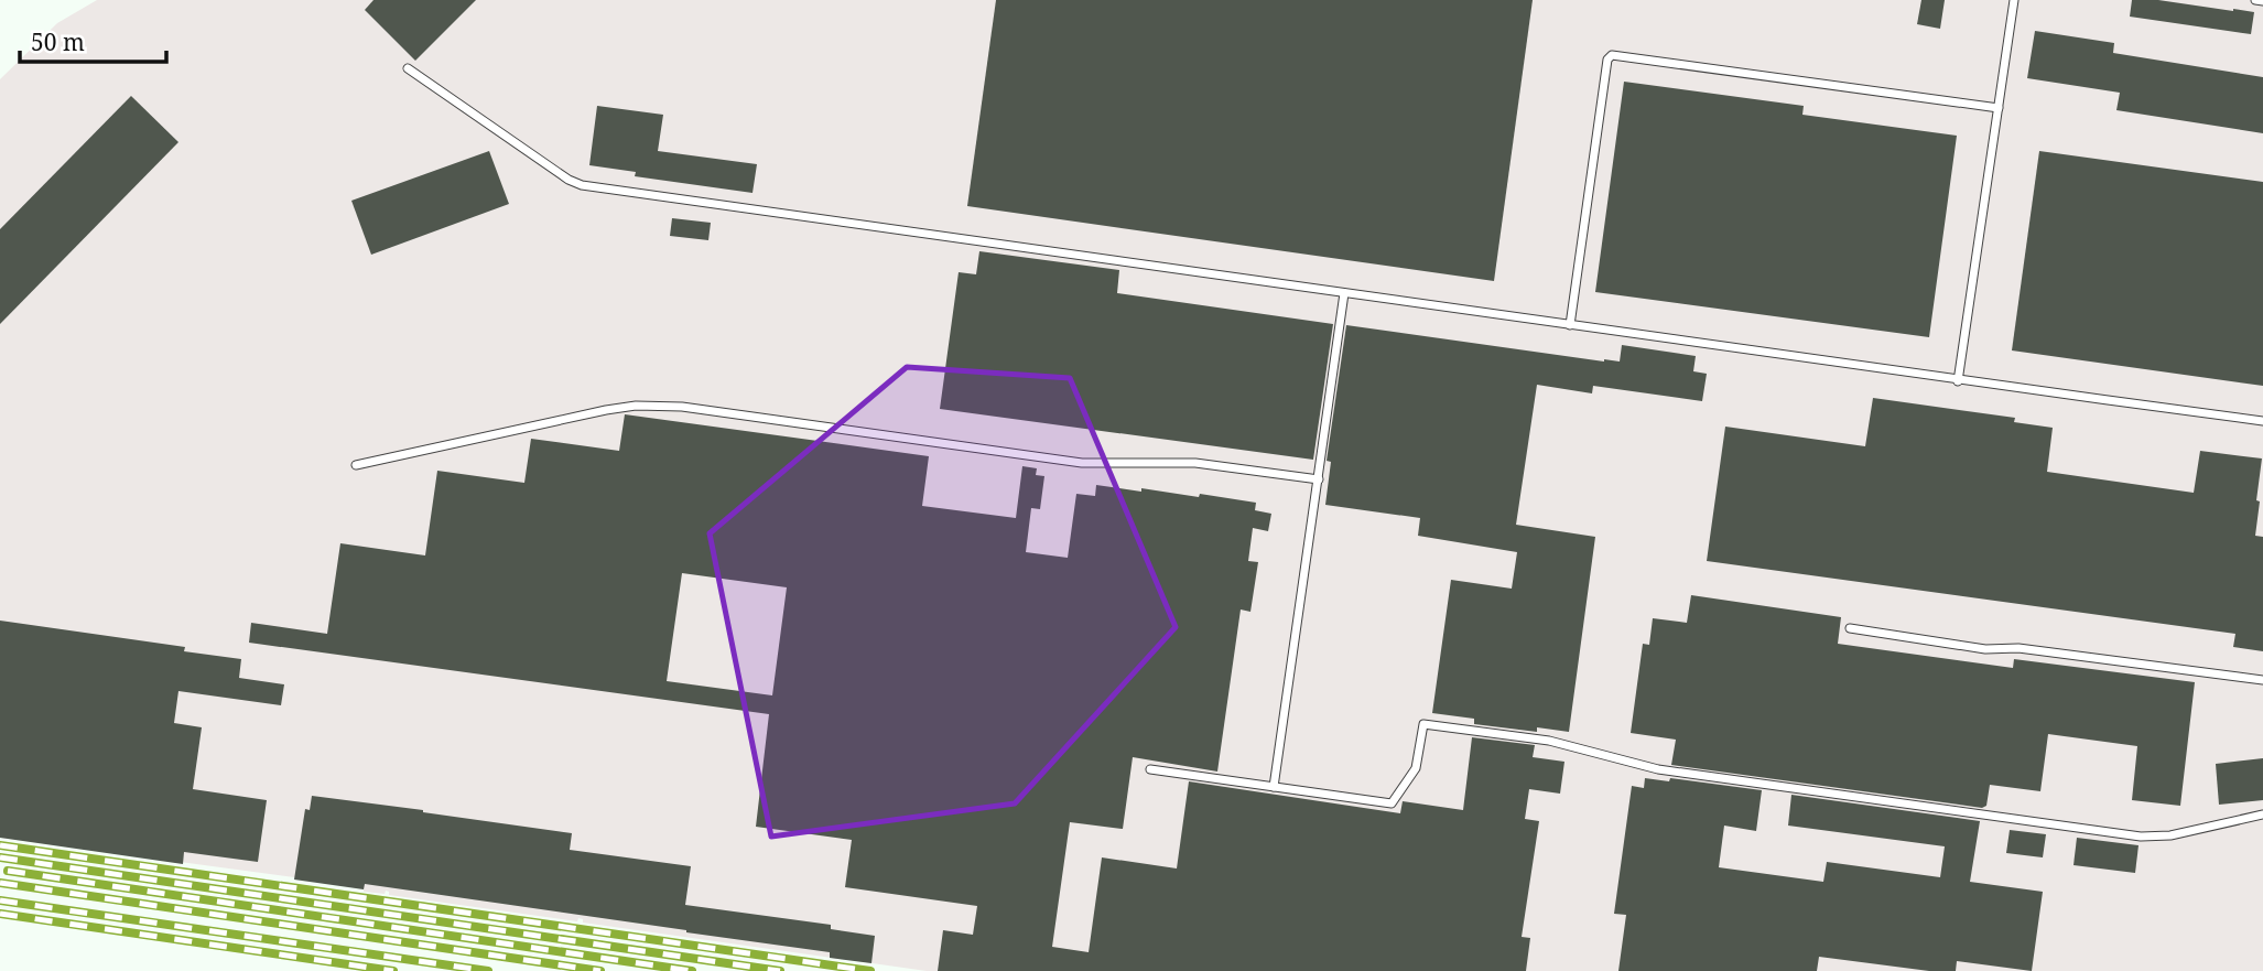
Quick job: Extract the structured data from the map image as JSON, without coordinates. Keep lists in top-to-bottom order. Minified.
{"scale_bar":"50 m"}
